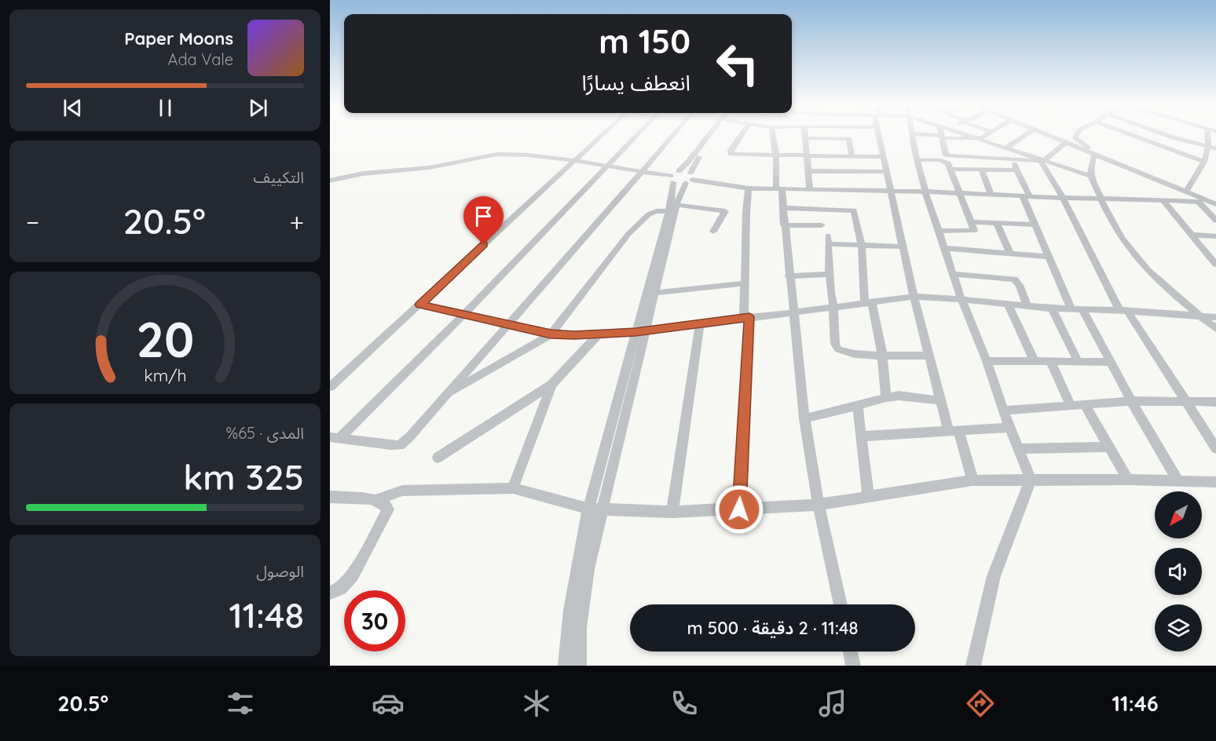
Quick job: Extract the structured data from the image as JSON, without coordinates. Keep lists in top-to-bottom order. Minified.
{"north":"bottom left","page":{"turn":["150 m","انعطف يسارًا"],"song":["Paper Moons","Ada Vale"],"tile":["التكييف",["المدى · 65%","325 km"],["الوصول","11:48"]],"heat":["−","20.5°","+"],"limit":"30","trip":"11:48 · 2 دقيقة · 500 m","tabs":["11:46","20.5°"],"gauge":["20","km/h"]}}
